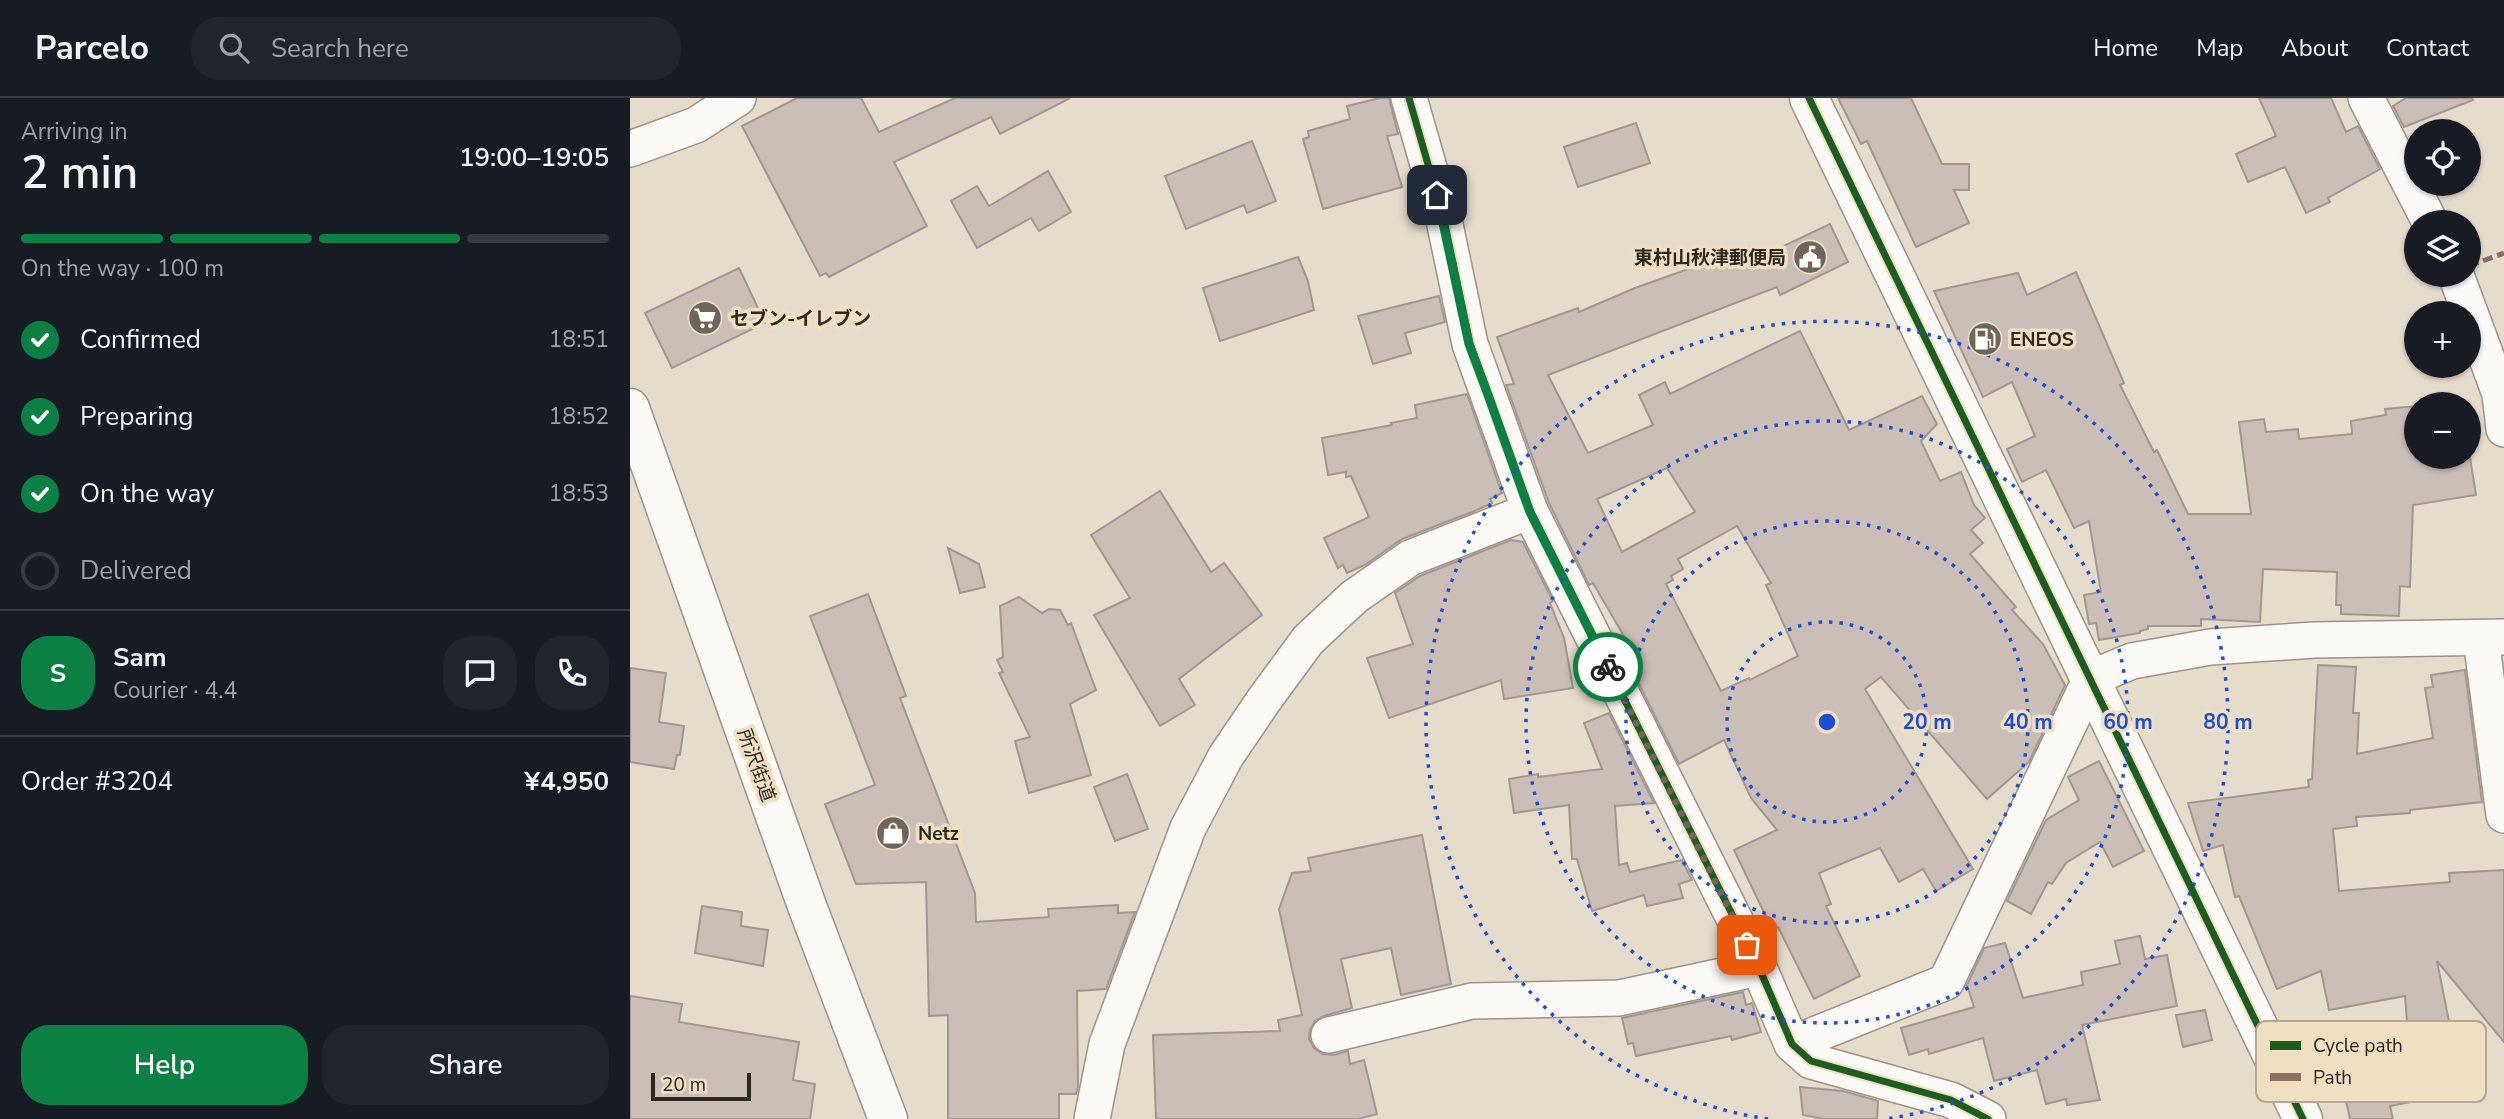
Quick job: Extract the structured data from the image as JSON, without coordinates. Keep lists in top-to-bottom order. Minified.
{"streets":{"street":["所沢街道"]},"places":{"public building":["東村山秋津郵便局"],"supermarket":["セブン-イレブン"],"fuel station":["ENEOS"],"shop":["Netz"]},"legend":["Cycle path","Path"],"scale_bar":"20 m","page":{"header":"Parcelo","search":"Search here","nav":["Home","Map","About","Contact"],"heading":["2 min","Arriving in","19:00–19:05"],"panel":["Sam","Courier · 4.4","Order #3204","¥4,950"],"map_buttons":["+","−"],"bar":"On the way · 100 m","list":[["Confirmed","18:51"],["Preparing","18:52"],["On the way","18:53"],"Delivered"],"round":"S","buttons":["Help","Share"],"scale":"20 m"},"rings":["20 m","40 m","60 m","80 m"]}
